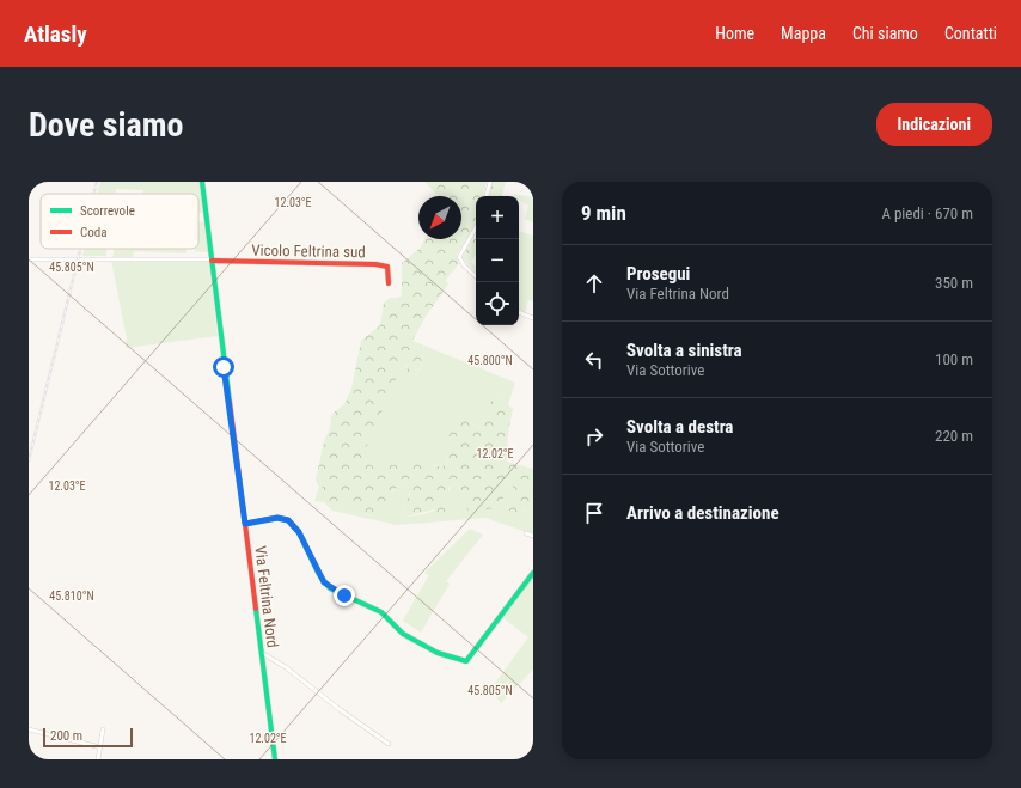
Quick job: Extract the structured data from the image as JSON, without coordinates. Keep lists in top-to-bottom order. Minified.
{"streets":{"street":["Vicolo Feltrina sud","Via Feltrina Nord"]},"crossings":[["Vicolo Feltrina sud","Via Feltrina Nord"]],"legend":["Scorrevole","Coda"],"scale_bar":"200 m","north":"bottom left","page":{"header":"Atlasly","nav":["Home","Mappa","Chi siamo","Contatti"],"buttons":"Indicazioni","title":"Dove siamo","heading":["9 min","A piedi · 670 m"],"map_buttons":["+","−"],"list":[["Prosegui","Via Feltrina Nord","350 m"],["Svolta a sinistra","Via Sottorive","100 m"],["Svolta a destra","Via Sottorive","220 m"],"Arrivo a destinazione"],"scale":"200 m"},"coordinates":["12.03°E","45.805°N","45.800°N","12.02°E","45.810°N"]}
